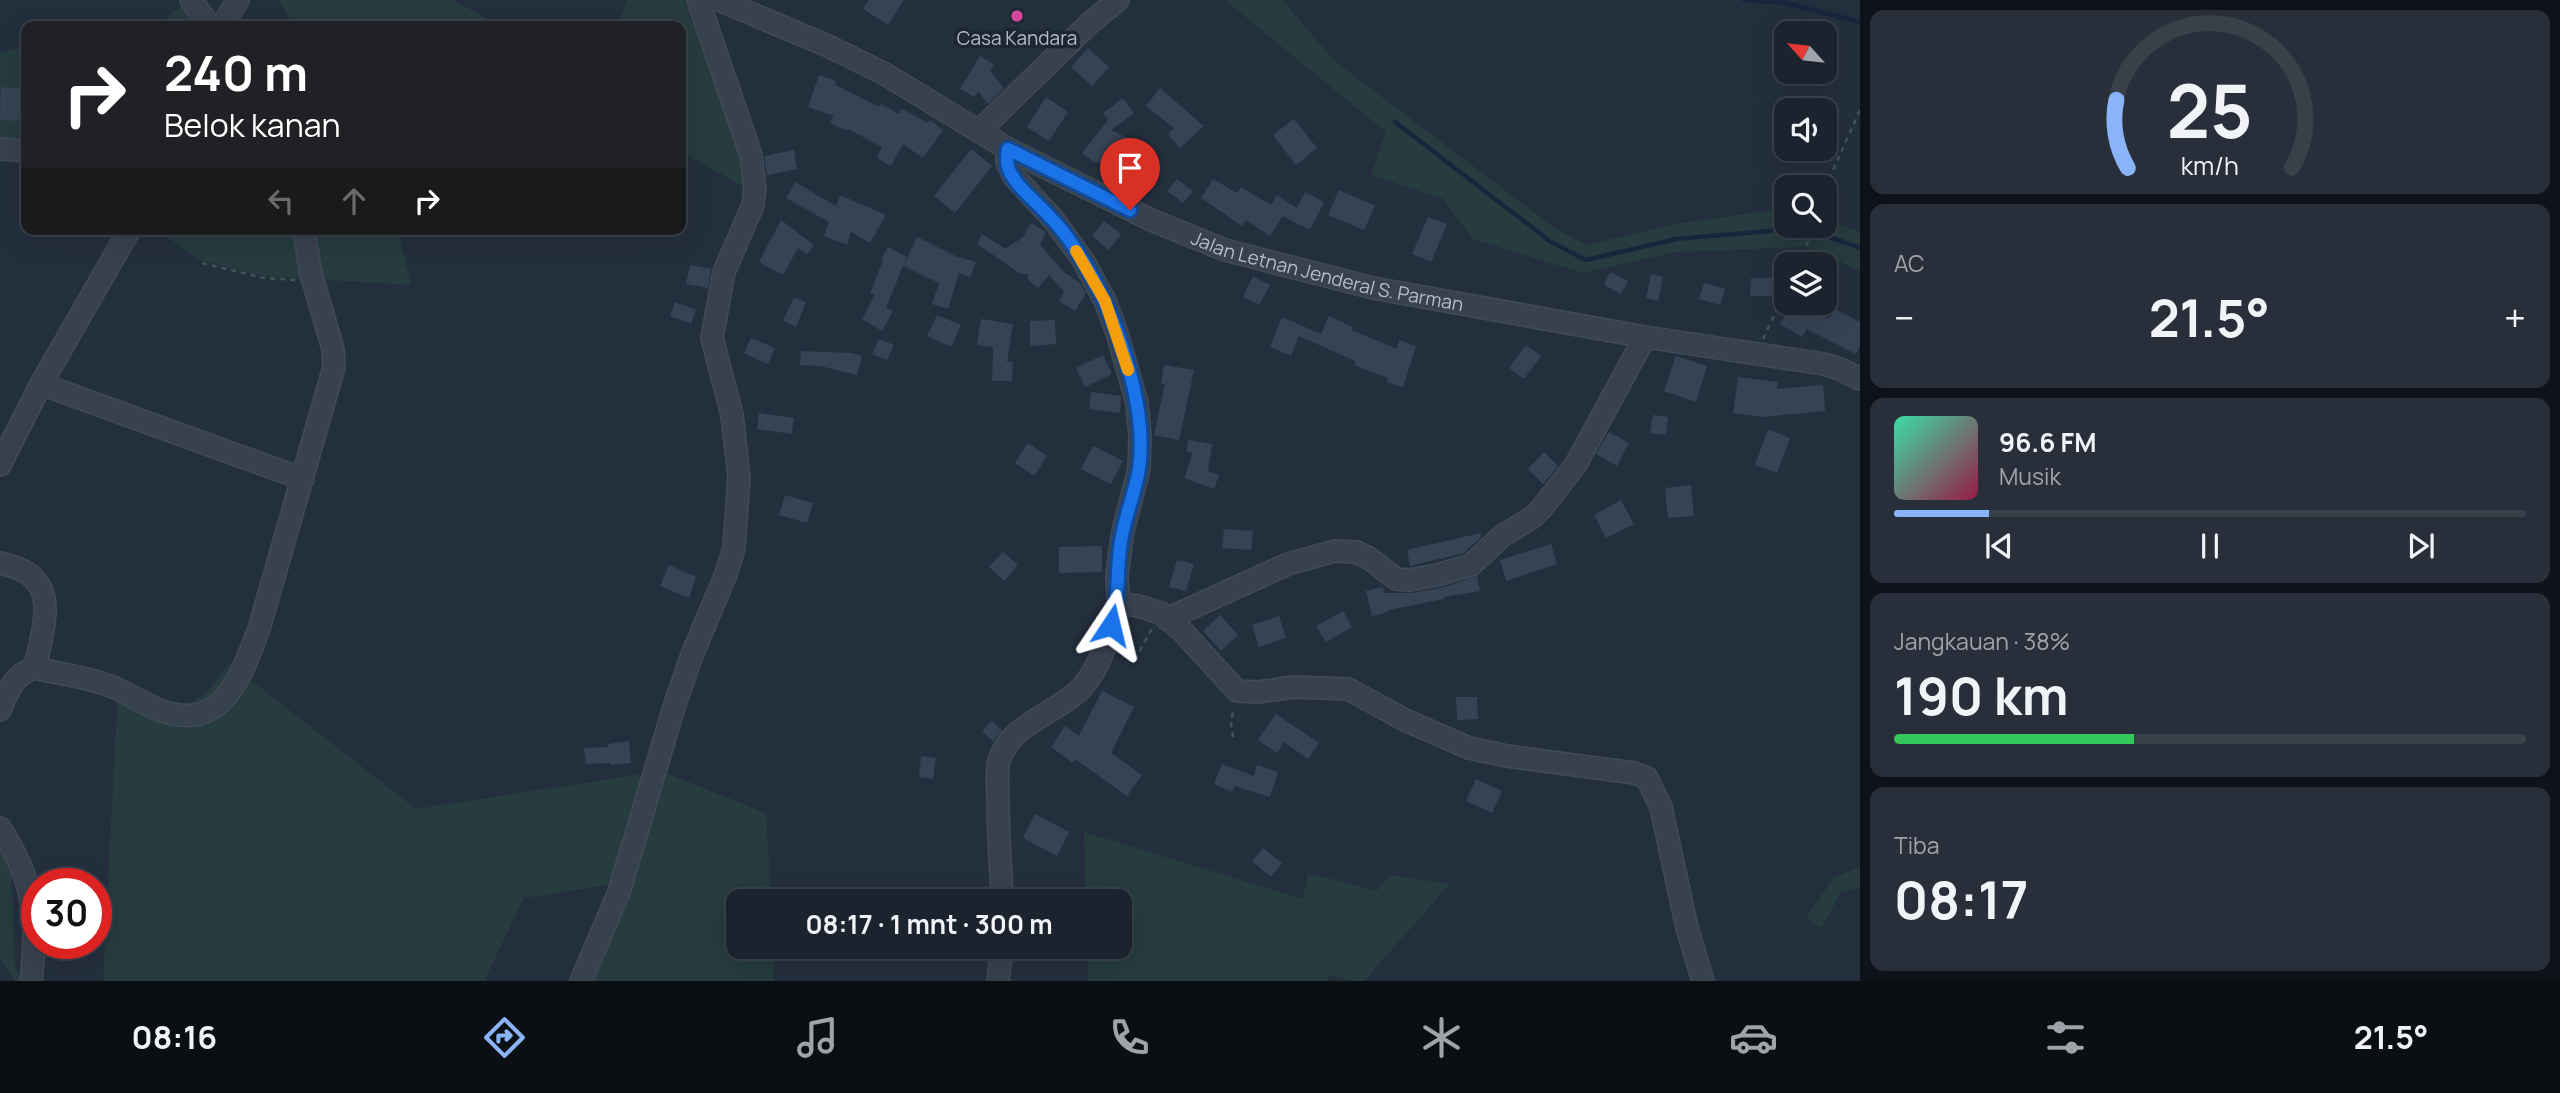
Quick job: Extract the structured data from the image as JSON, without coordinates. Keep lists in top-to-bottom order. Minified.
{"streets":{"street":["Jalan Letnan Jenderal S. Parman"]},"places":["Casa Kandara"],"north":"top left","page":{"turn":["240 m","Belok kanan"],"tile":["AC",["Jangkauan · 38%","190 km"],["Tiba","08:17"]],"heat":["−","21.5°","+"],"song":["96.6 FM","Musik"],"limit":"30","trip":"08:17 · 1 mnt · 300 m","tabs":["08:16","21.5°"],"gauge":["25","km/h"]}}
